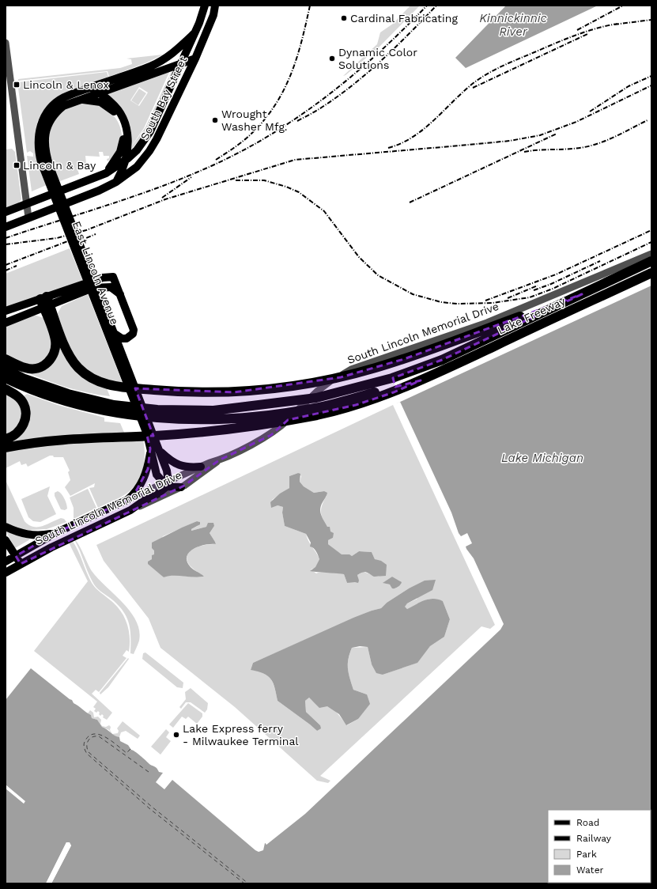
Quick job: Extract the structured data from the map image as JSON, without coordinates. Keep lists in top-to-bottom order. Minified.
{"streets":{"highway":["Lake Freeway"],"main road":["South Bay Street","East Lincoln Avenue","South Lincoln Memorial Drive"]},"crossings":[["South Bay Street","East Lincoln Avenue"],["East Lincoln Avenue","South Lincoln Memorial Drive"]],"water":["Kinnickinnic River","Lake Michigan"],"places":{"other":["Cardinal Fabricating","Dynamic Color Solutions","Wrought Washer Mfg.","Lake Express ferry - Milwaukee Terminal"],"transit":["Lincoln & Lenox","Lincoln & Bay"]},"legend":["Road","Railway","Park","Water"]}
